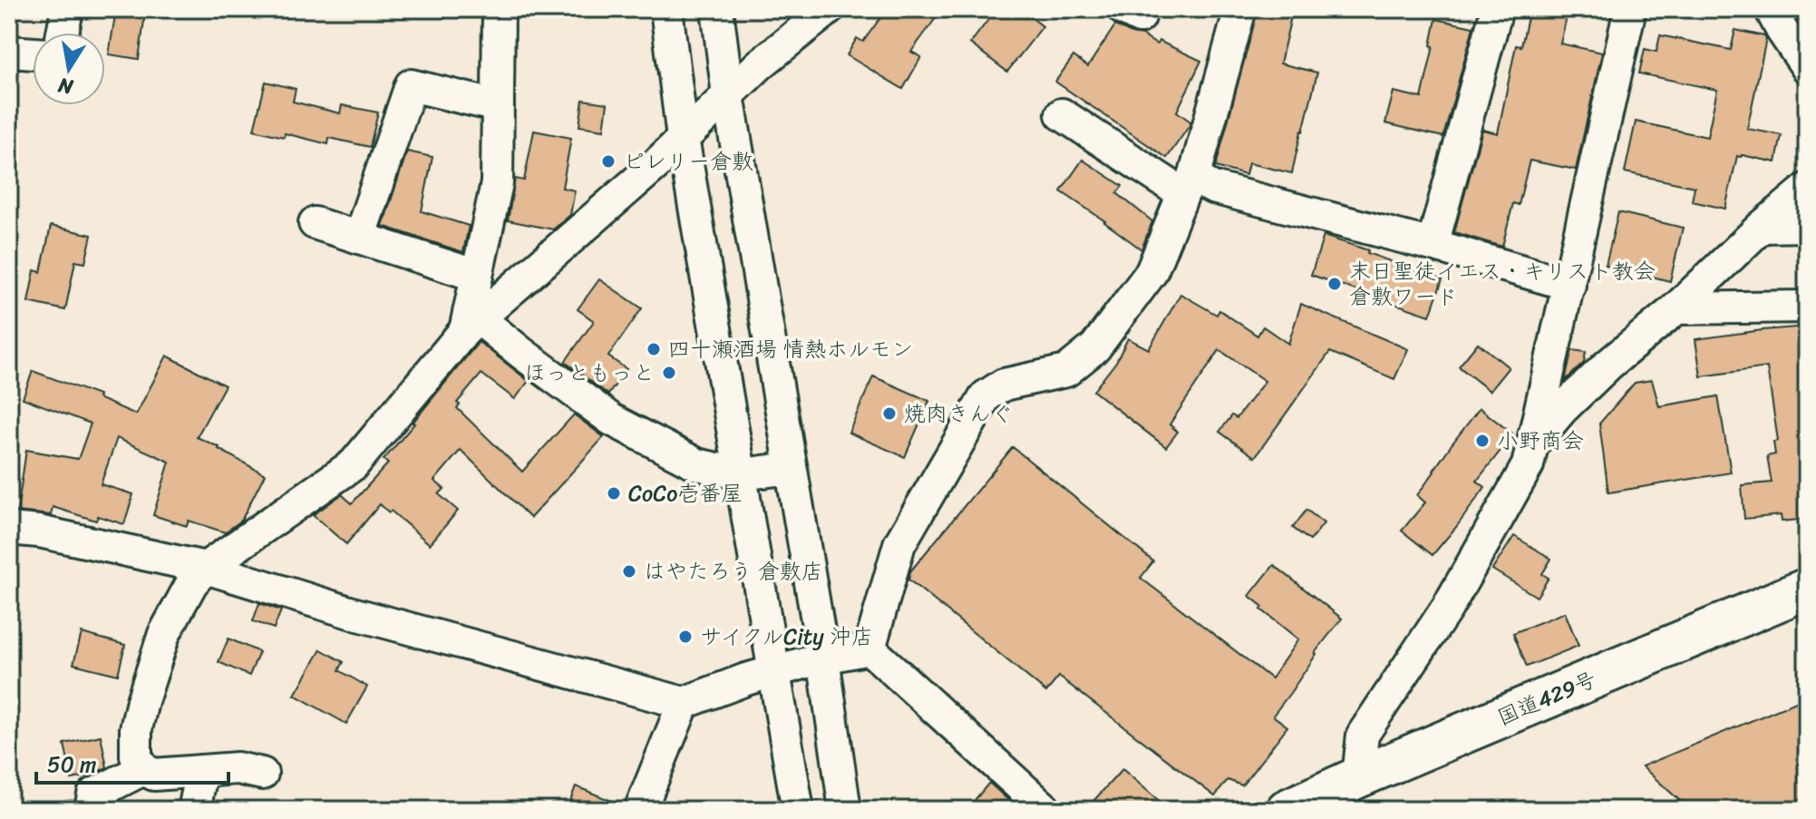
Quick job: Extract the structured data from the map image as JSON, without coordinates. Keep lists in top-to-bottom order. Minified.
{"streets":{"highway":["国道429号"]},"places":["ピレリー倉敷","末日聖徒イエス・キリスト教会 倉敷ワード","四十瀬酒場 情熱ホルモン","ほっともっと","焼肉きんぐ","小野商会","CoCo壱番屋","はやたろう 倉敷店","サイクルCity 沖店"],"scale_bar":"50 m","north":"bottom"}
